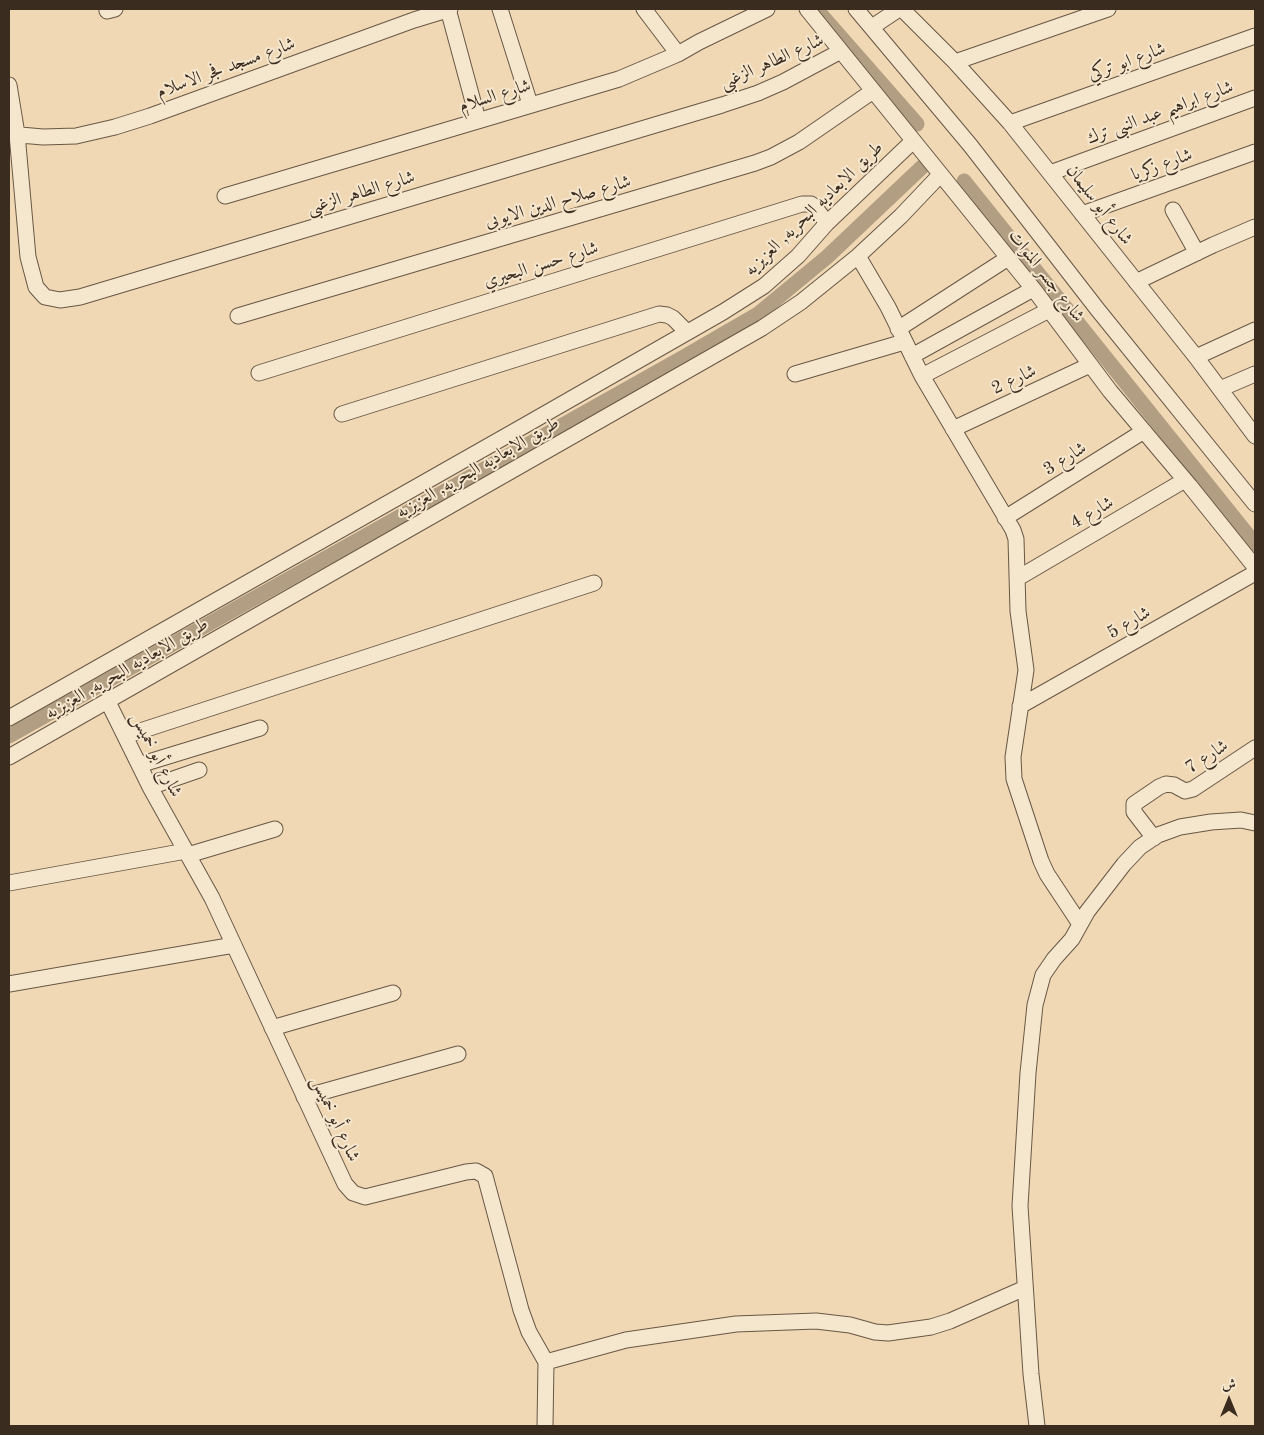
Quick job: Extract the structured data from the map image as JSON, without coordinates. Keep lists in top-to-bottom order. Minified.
{"streets":{"street":["شارع الطاهر الزغبى","شارع ابو تركي","شارع مسجد فجر الاسلام","شارع السلام","شارع ابراهيم عبد النبى ترك","شارع زكريا","شارع صلاح الدين الايوبى","شارع أبو سليمان","طريق الابعاديه البحريه, العزيزيه","شارع حسن البحيري","شارع جسر المنوات","شارع 2","شارع 3","شارع 4","شارع 5","شارع أبو خميس","شارع 7"]},"crossings":[["شارع الطاهر الزغبى","شارع مسجد فجر الاسلام"],["شارع الطاهر الزغبى","شارع جسر المنوات"],["شارع ابو تركي","شارع أبو سليمان"],["شارع ابراهيم عبد النبى ترك","شارع أبو سليمان"],["شارع زكريا","شارع أبو سليمان"],["شارع صلاح الدين الايوبى","شارع جسر المنوات"],["طريق الابعاديه البحريه, العزيزيه","شارع حسن البحيري"],["طريق الابعاديه البحريه, العزيزيه","شارع جسر المنوات"],["طريق الابعاديه البحريه, العزيزيه","شارع أبو خميس"],["شارع جسر المنوات","شارع 2"],["شارع جسر المنوات","شارع 3"],["شارع جسر المنوات","شارع 4"]],"north":"top"}
